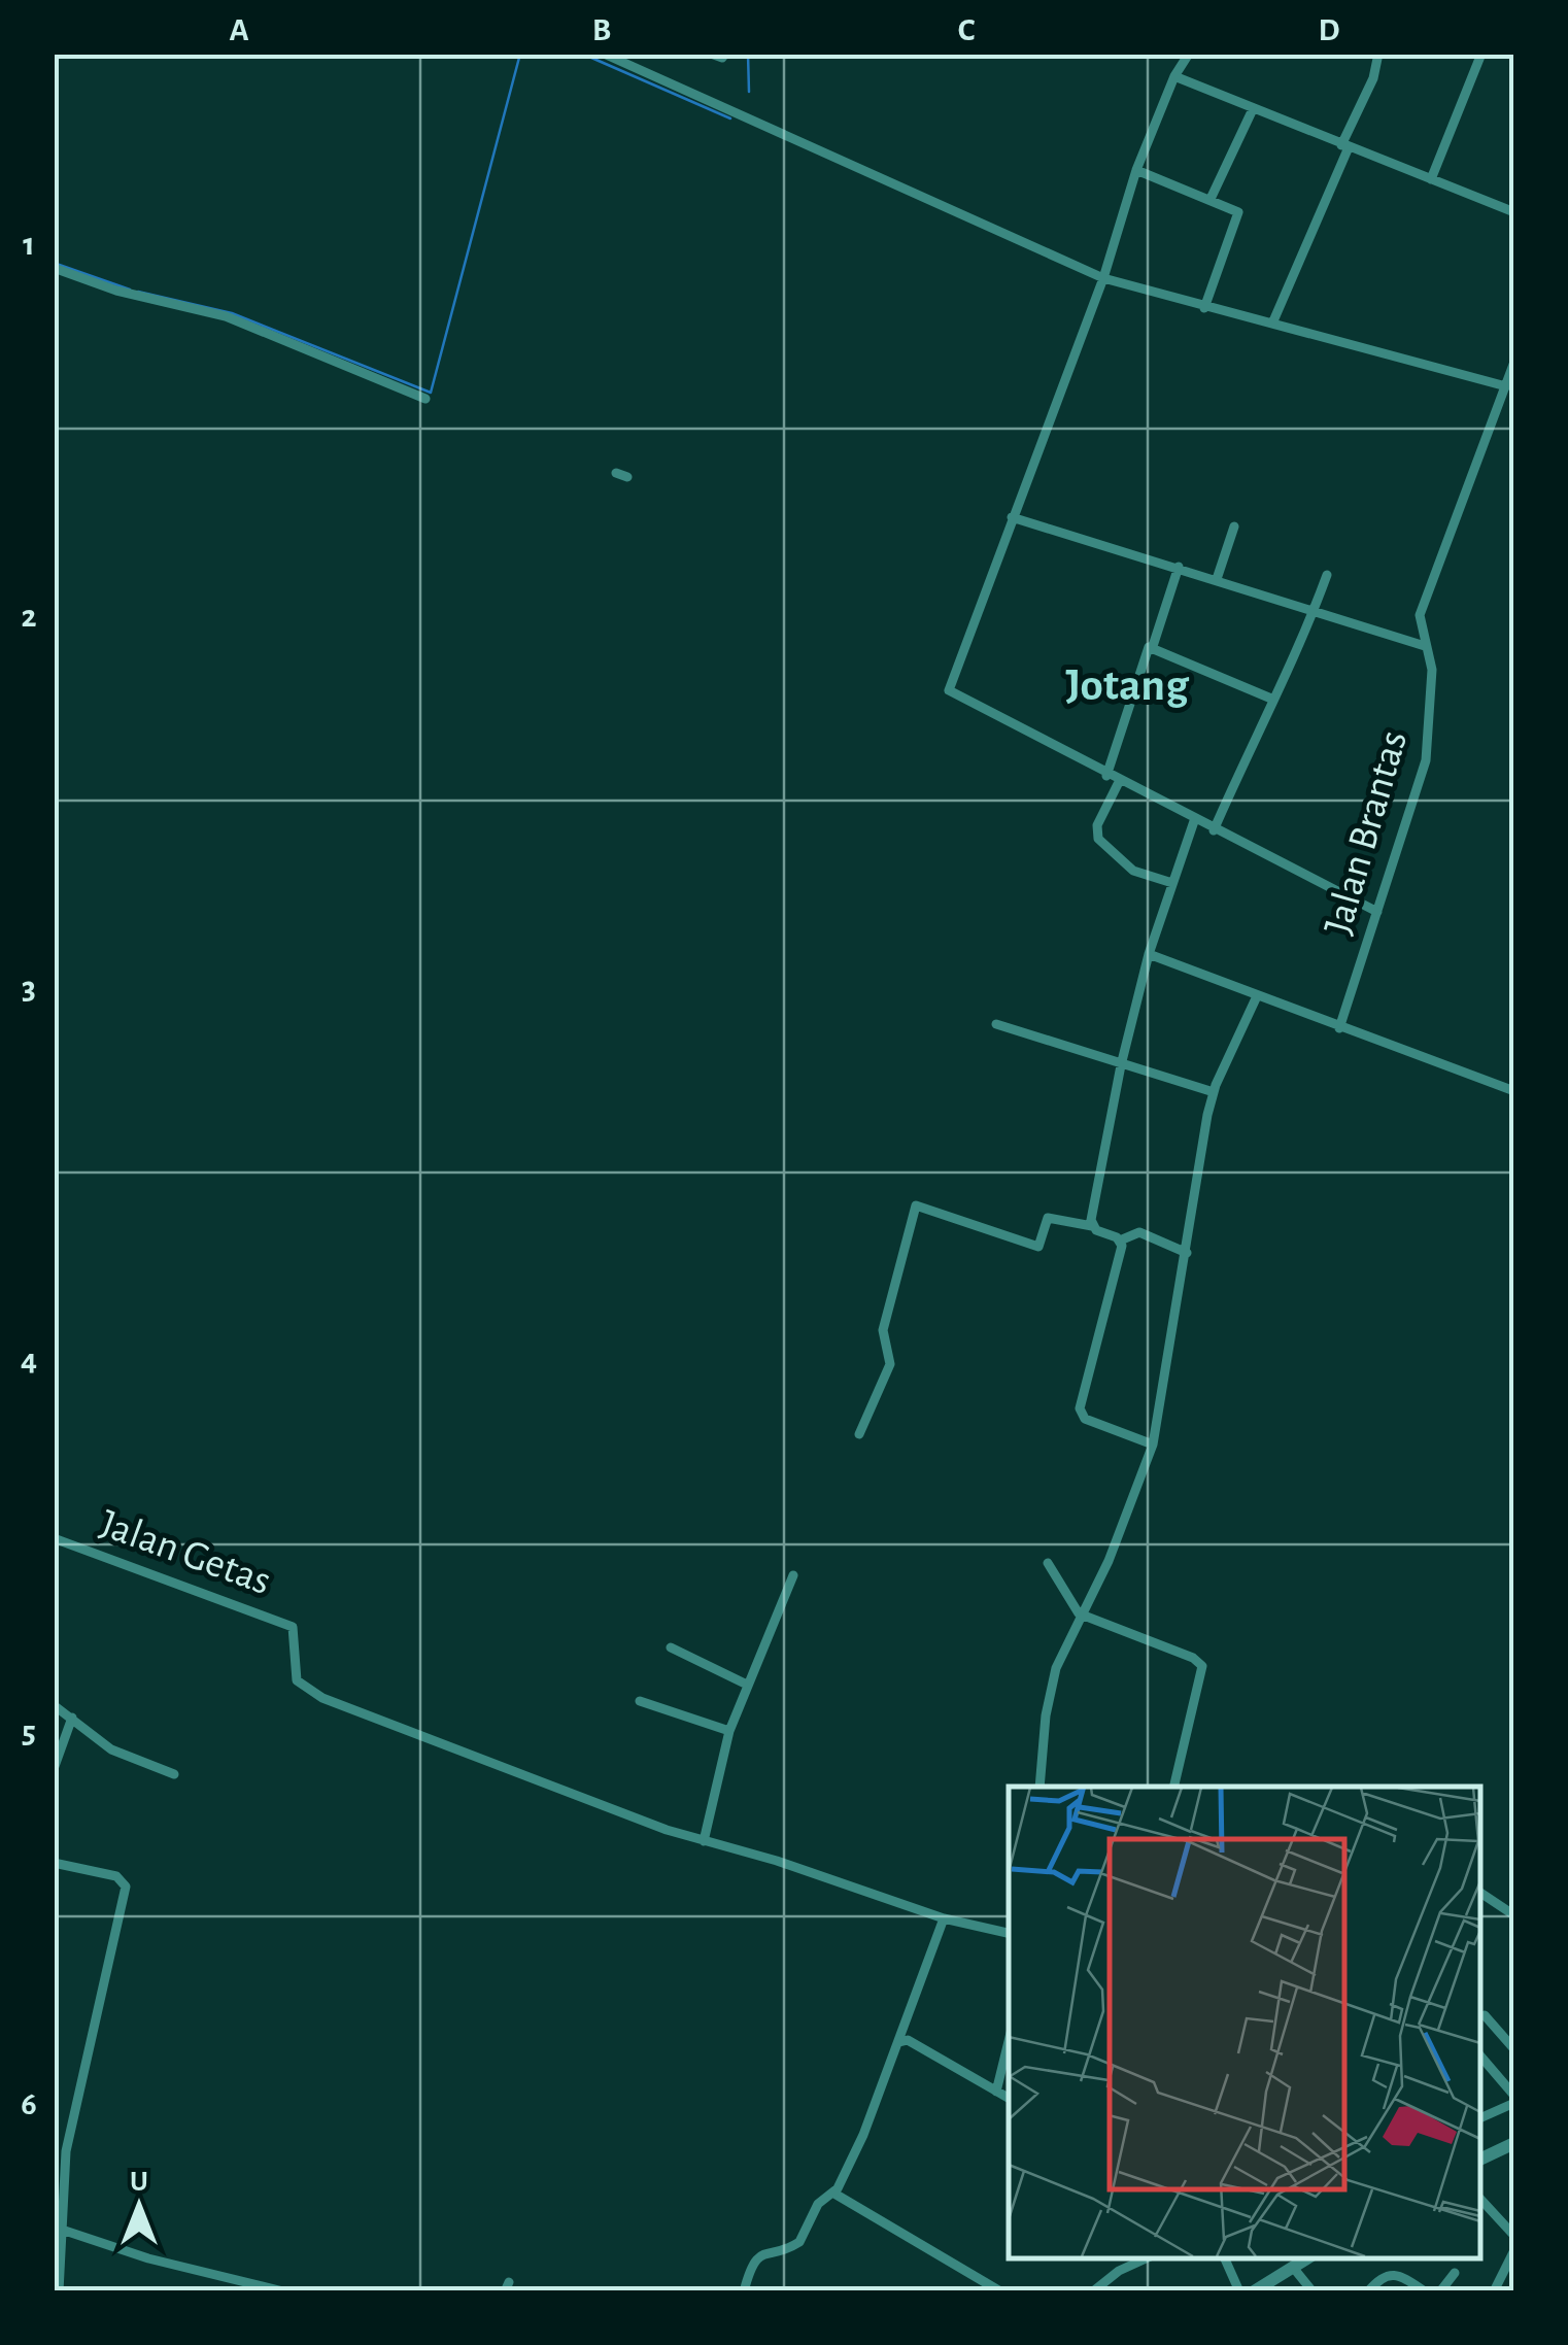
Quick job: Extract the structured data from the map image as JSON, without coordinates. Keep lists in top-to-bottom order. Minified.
{"streets":{"street":["Jalan Brantas","Jalan Getas"]},"districts":["Jotang"],"north":"top","grid":{"columns":["A","B","C","D"],"rows":["1","2","3","4","5","6"]}}
